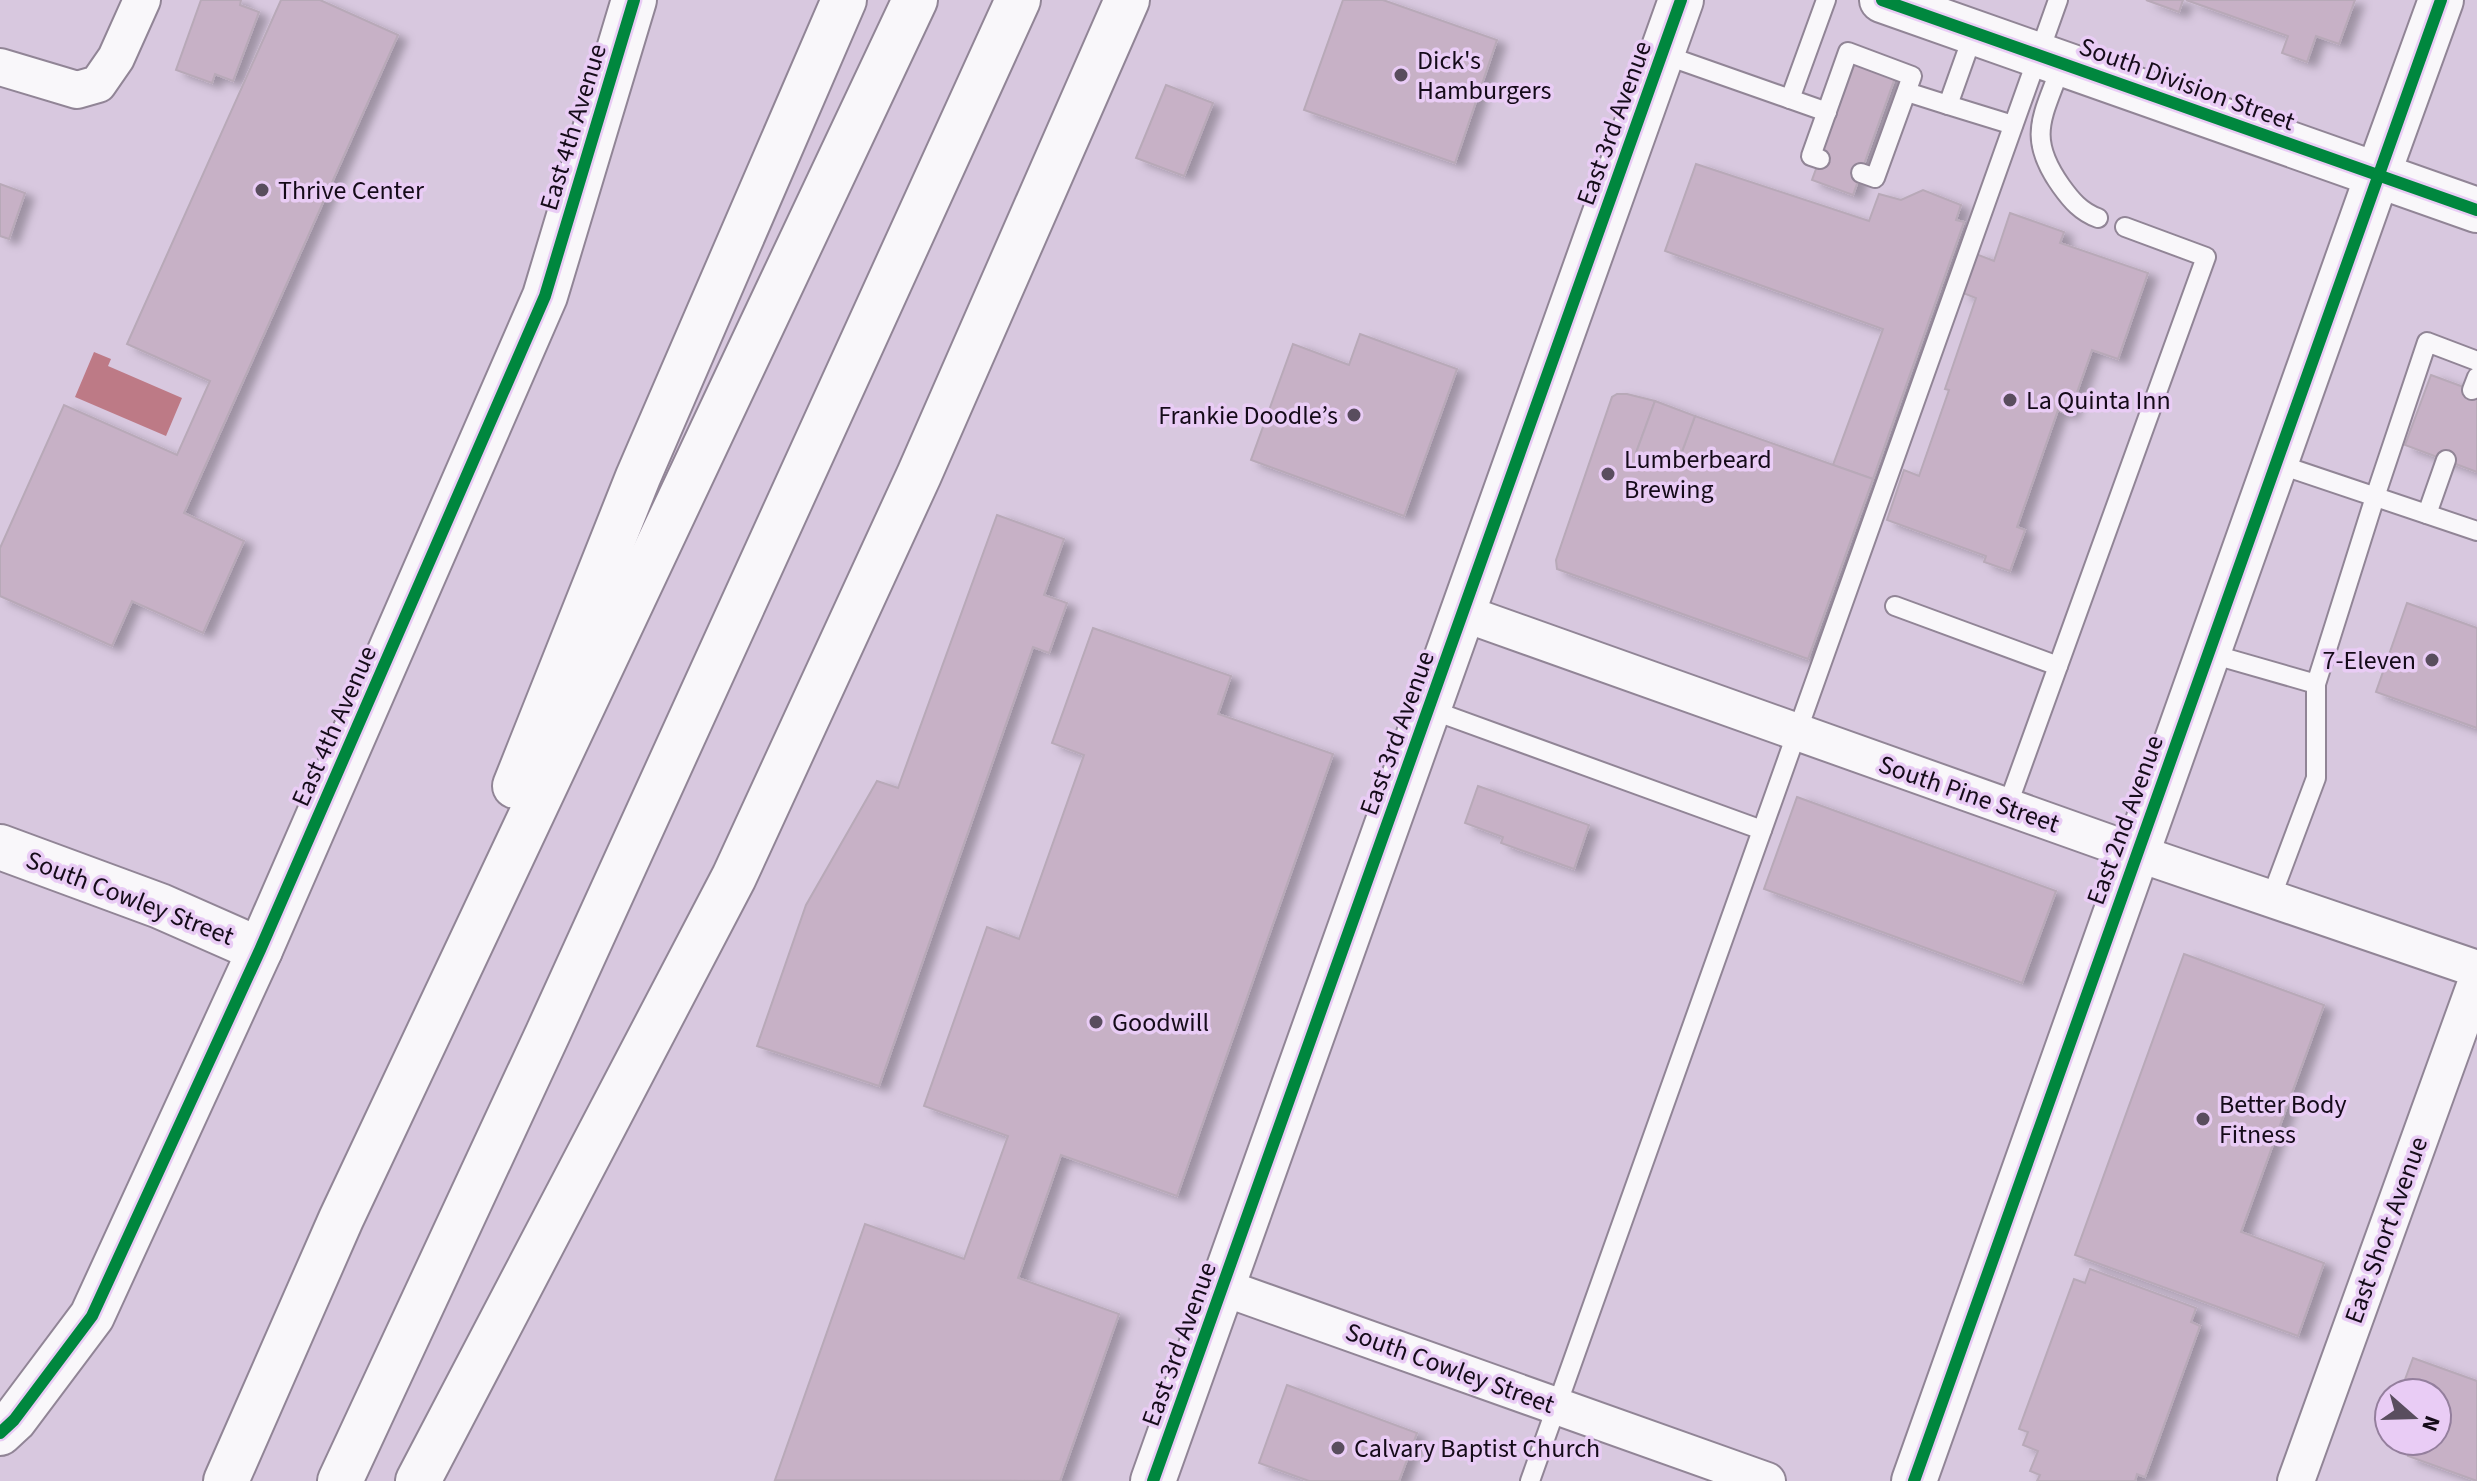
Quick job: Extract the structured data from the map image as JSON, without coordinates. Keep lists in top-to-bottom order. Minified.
{"streets":{"main road":["South Division Street","East 3rd Avenue","East 4th Avenue","East 2nd Avenue","South Cowley Street"],"street":["South Pine Street","East Short Avenue"]},"crossings":[["South Division Street","East 2nd Avenue"],["East 3rd Avenue","South Pine Street"],["East 3rd Avenue","South Cowley Street"],["East 4th Avenue","South Cowley Street"],["South Pine Street","East 2nd Avenue"]],"places":["Dick's Hamburgers","Thrive Center","La Quinta Inn","Frankie Doodle’s","Lumberbeard Brewing","7-Eleven","Goodwill","Better Body Fitness","Calvary Baptist Church"],"north":"right"}
